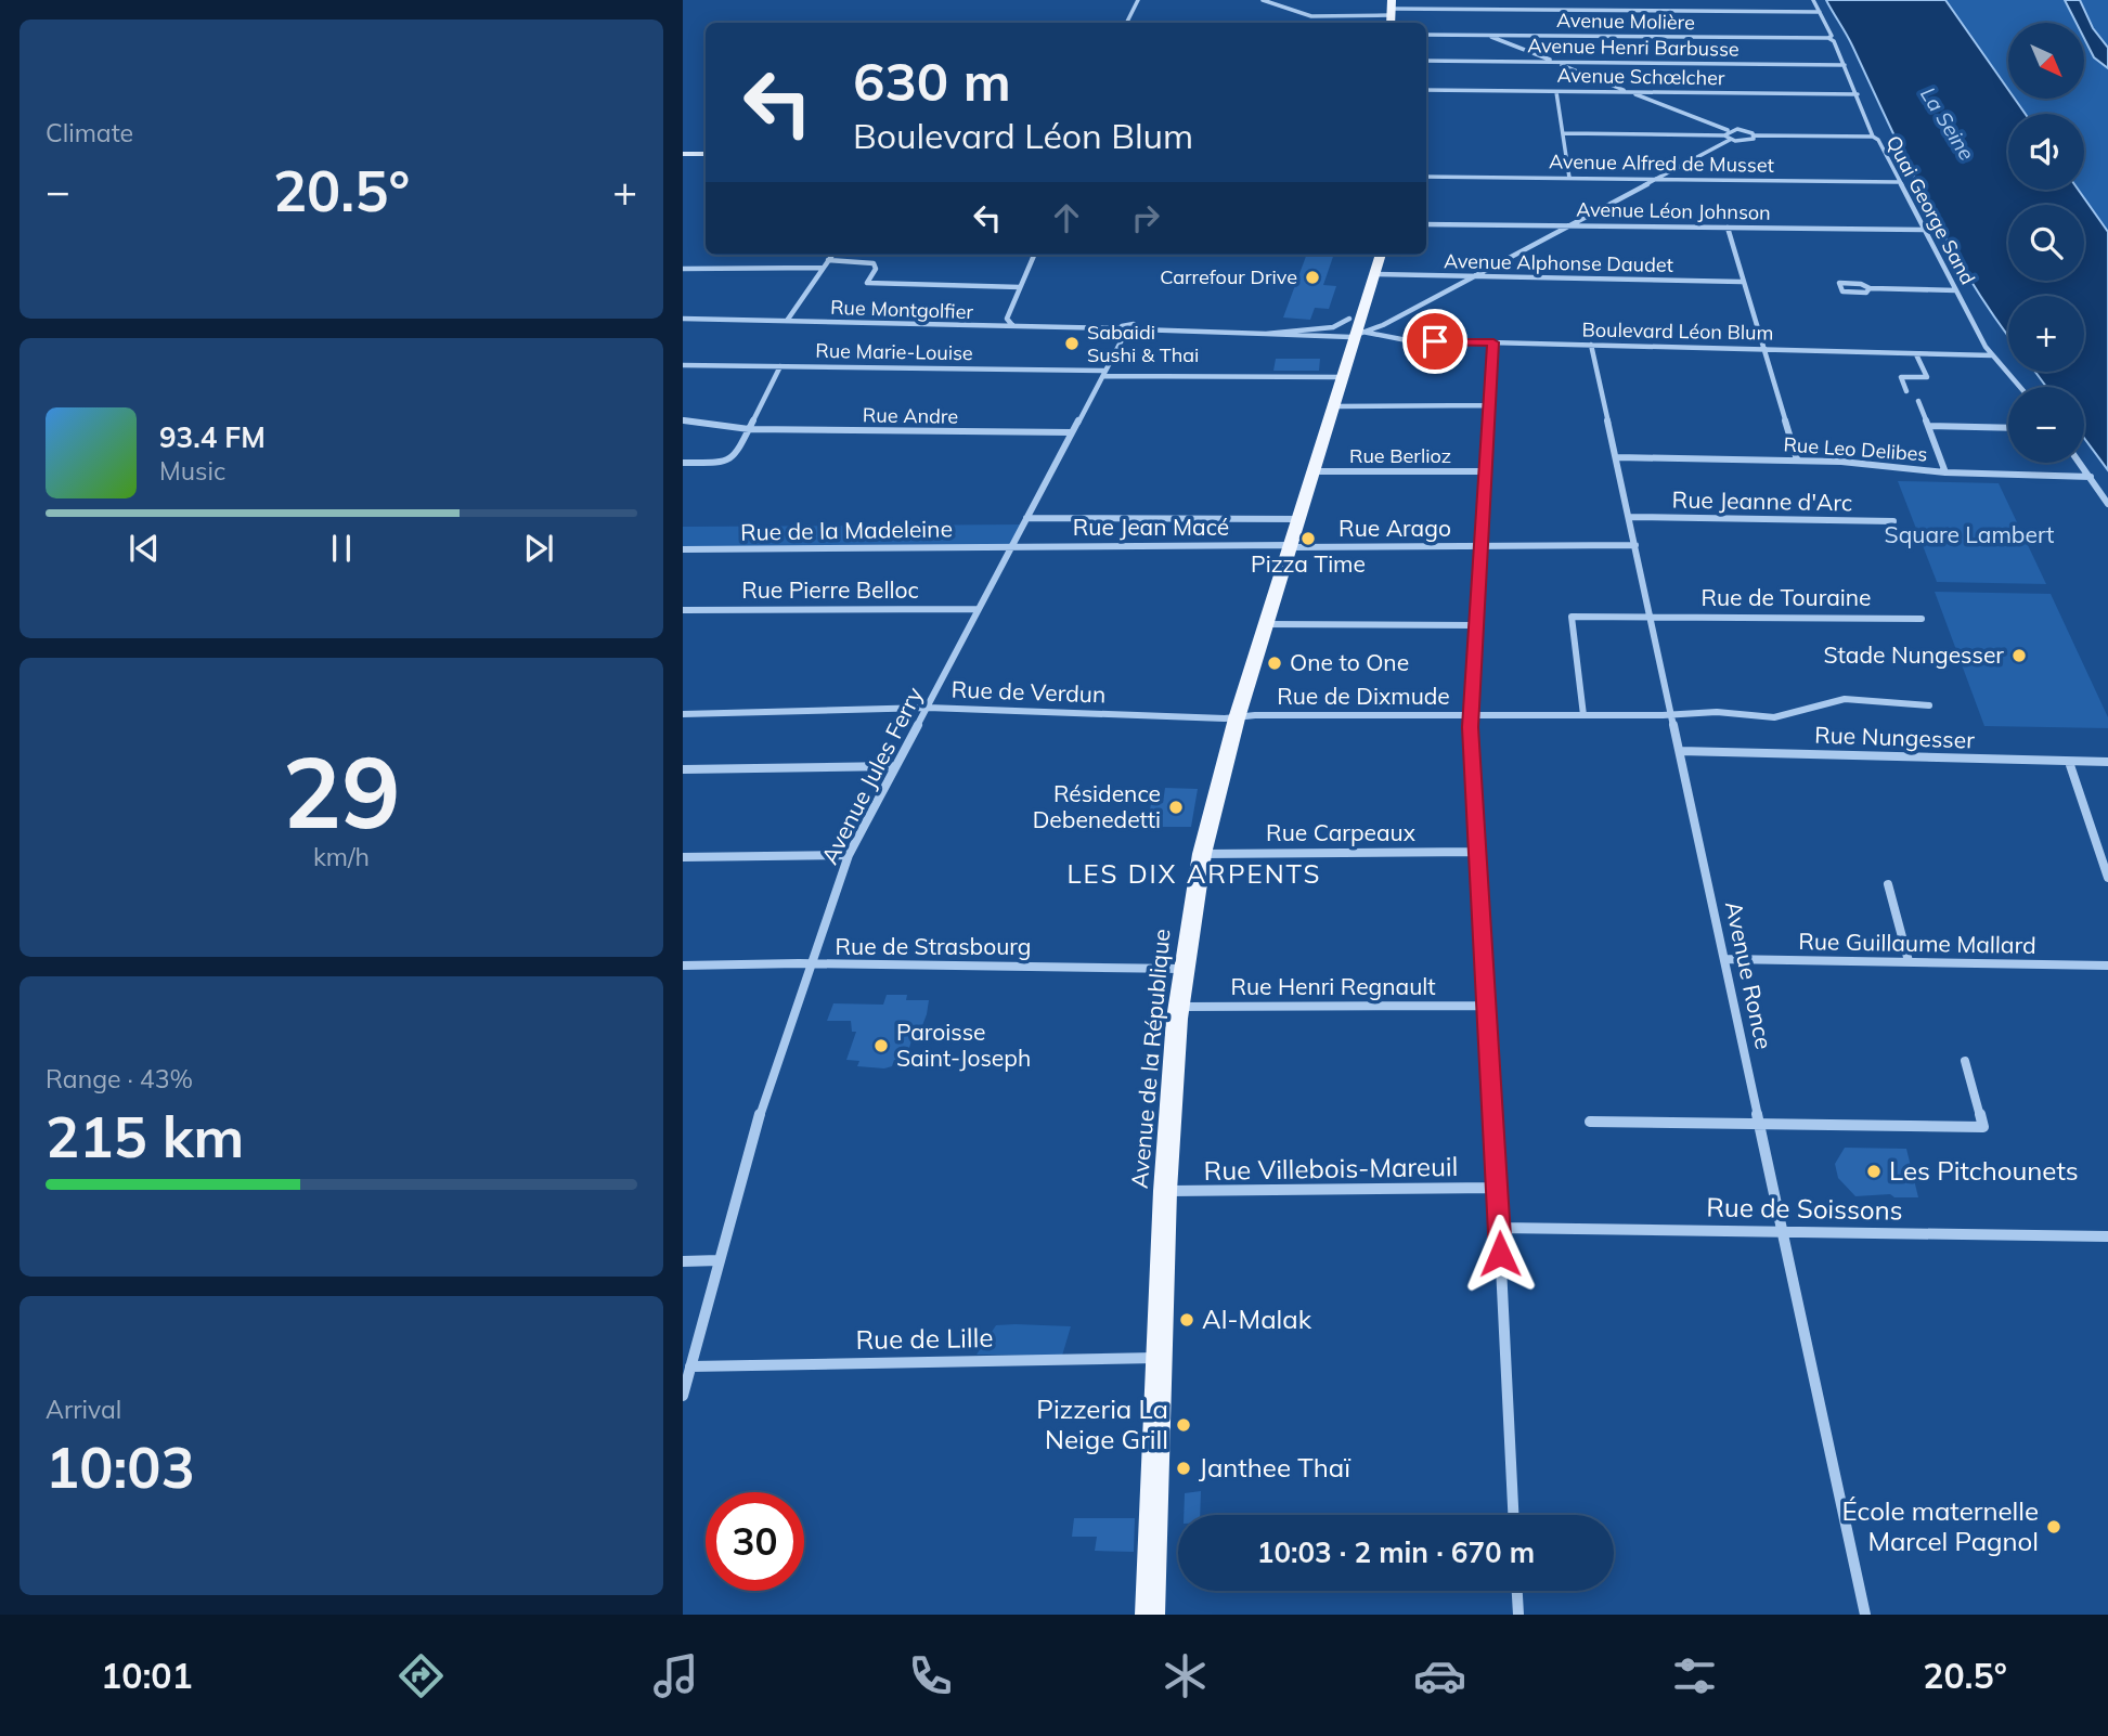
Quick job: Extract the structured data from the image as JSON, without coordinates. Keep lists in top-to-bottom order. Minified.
{"streets":{"main road":["Avenue de la République"],"street":["Avenue Molière","Avenue Henri Barbusse","Avenue Schœlcher","Avenue Alfred de Musset","Quai George Sand","Avenue Léon Johnson","Avenue Alphonse Daudet","Rue Montgolfier","Boulevard Léon Blum","Rue Marie-Louise","Rue Andre","Rue Leo Delibes","Rue Berlioz","Rue Jeanne d'Arc","Rue Jean Macé","Rue Arago","Rue de la Madeleine","Rue Pierre Belloc","Rue de Touraine","Rue de Verdun","Rue de Dixmude","Rue Nungesser","Avenue Jules Ferry","Rue Carpeaux","Rue Guillaume Mallard","Rue de Strasbourg","Avenue Ronce","Rue Henri Regnault","Rue Villebois-Mareuil","Rue de Soissons","Rue de Lille"]},"crossings":[["Avenue Molière","Quai George Sand"],["Avenue Henri Barbusse","Quai George Sand"],["Avenue Schœlcher","Quai George Sand"],["Avenue Alfred de Musset","Quai George Sand"],["Quai George Sand","Avenue Léon Johnson"],["Quai George Sand","Boulevard Léon Blum"],["Avenue Alphonse Daudet","Avenue de la République"],["Rue Montgolfier","Boulevard Léon Blum"],["Rue Montgolfier","Avenue Jules Ferry"],["Rue Montgolfier","Avenue de la République"],["Boulevard Léon Blum","Avenue Ronce"],["Boulevard Léon Blum","Avenue de la République"],["Rue Marie-Louise","Avenue Jules Ferry"],["Rue Marie-Louise","Avenue de la République"],["Rue Andre","Avenue Jules Ferry"],["Rue Leo Delibes","Avenue Ronce"],["Rue Berlioz","Avenue de la République"],["Rue Jeanne d'Arc","Avenue Ronce"],["Rue Jean Macé","Rue Arago"],["Rue Jean Macé","Rue de la Madeleine"],["Rue Jean Macé","Avenue Jules Ferry"],["Rue Jean Macé","Avenue de la République"],["Rue Arago","Avenue Ronce"],["Rue Arago","Avenue de la République"],["Rue de la Madeleine","Avenue Jules Ferry"],["Rue Pierre Belloc","Avenue Jules Ferry"],["Rue de Touraine","Rue de Dixmude"],["Rue de Touraine","Avenue Ronce"],["Rue de Verdun","Rue de Dixmude"],["Rue de Verdun","Avenue Jules Ferry"],["Rue de Verdun","Avenue de la République"],["Rue de Dixmude","Avenue Ronce"],["Rue de Dixmude","Avenue de la République"],["Rue Nungesser","Avenue Ronce"],["Avenue Jules Ferry","Rue de Strasbourg"],["Avenue Jules Ferry","Rue de Lille"],["Rue Carpeaux","Avenue de la République"],["Rue Guillaume Mallard","Avenue Ronce"],["Rue de Strasbourg","Avenue de la République"],["Avenue Ronce","Rue de Soissons"],["Rue Henri Regnault","Avenue de la République"],["Avenue de la République","Rue Villebois-Mareuil"],["Avenue de la République","Rue de Lille"]],"districts":["LES DIX ARPENTS"],"water":["La Seine"],"parks":["Square Lambert"],"places":["Carrefour Drive","Sabaidi Sushi & Thai","Pizza Time","Stade Nungesser","One to One","Résidence Debenedetti","Paroisse Saint-Joseph","Les Pitchounets","Al-Malak","Pizzeria La Neige Grill","Janthee Thaï","École maternelle Marcel Pagnol"],"north":"bottom right","page":{"tile":["Climate",["29","km/h"],["Range · 43%","215 km"],["Arrival","10:03"]],"map_buttons":["+","−"],"turn":["630 m","Boulevard Léon Blum"],"heat":["−","20.5°","+"],"song":["93.4 FM","Music"],"limit":"30","trip":"10:03 · 2 min · 670 m","tabs":["10:01","20.5°"]}}
